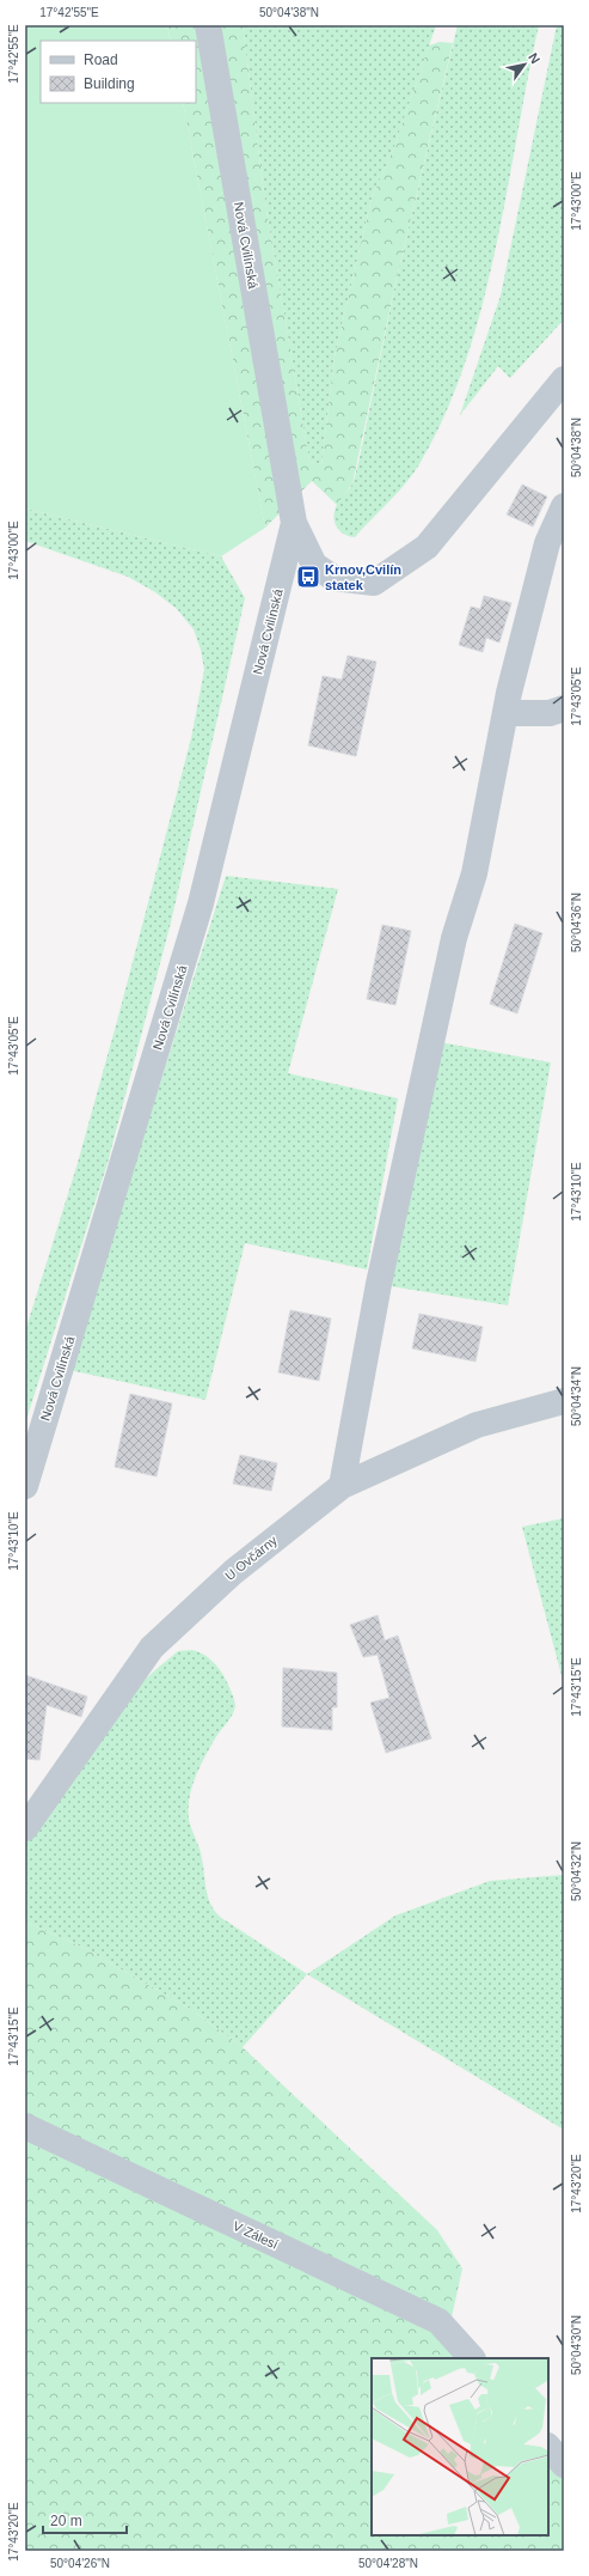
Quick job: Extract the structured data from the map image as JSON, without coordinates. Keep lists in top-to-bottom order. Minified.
{"streets":{"street":["Nová Cvilínská","U Ovčárny","V Zálesí"]},"places":{"bus stop":["Krnov,Cvilín statek"]},"legend":["Road","Building"],"scale_bar":"20 m","north":"top right","coordinates":["17°42'55\"E","50°04'38\"N","17°43'00\"E","17°43'05\"E","50°04'36\"N","17°43'10\"E","50°04'34\"N","17°43'15\"E","50°04'32\"N","17°43'20\"E","50°04'30\"N","50°04'26\"N","50°04'28\"N"]}
